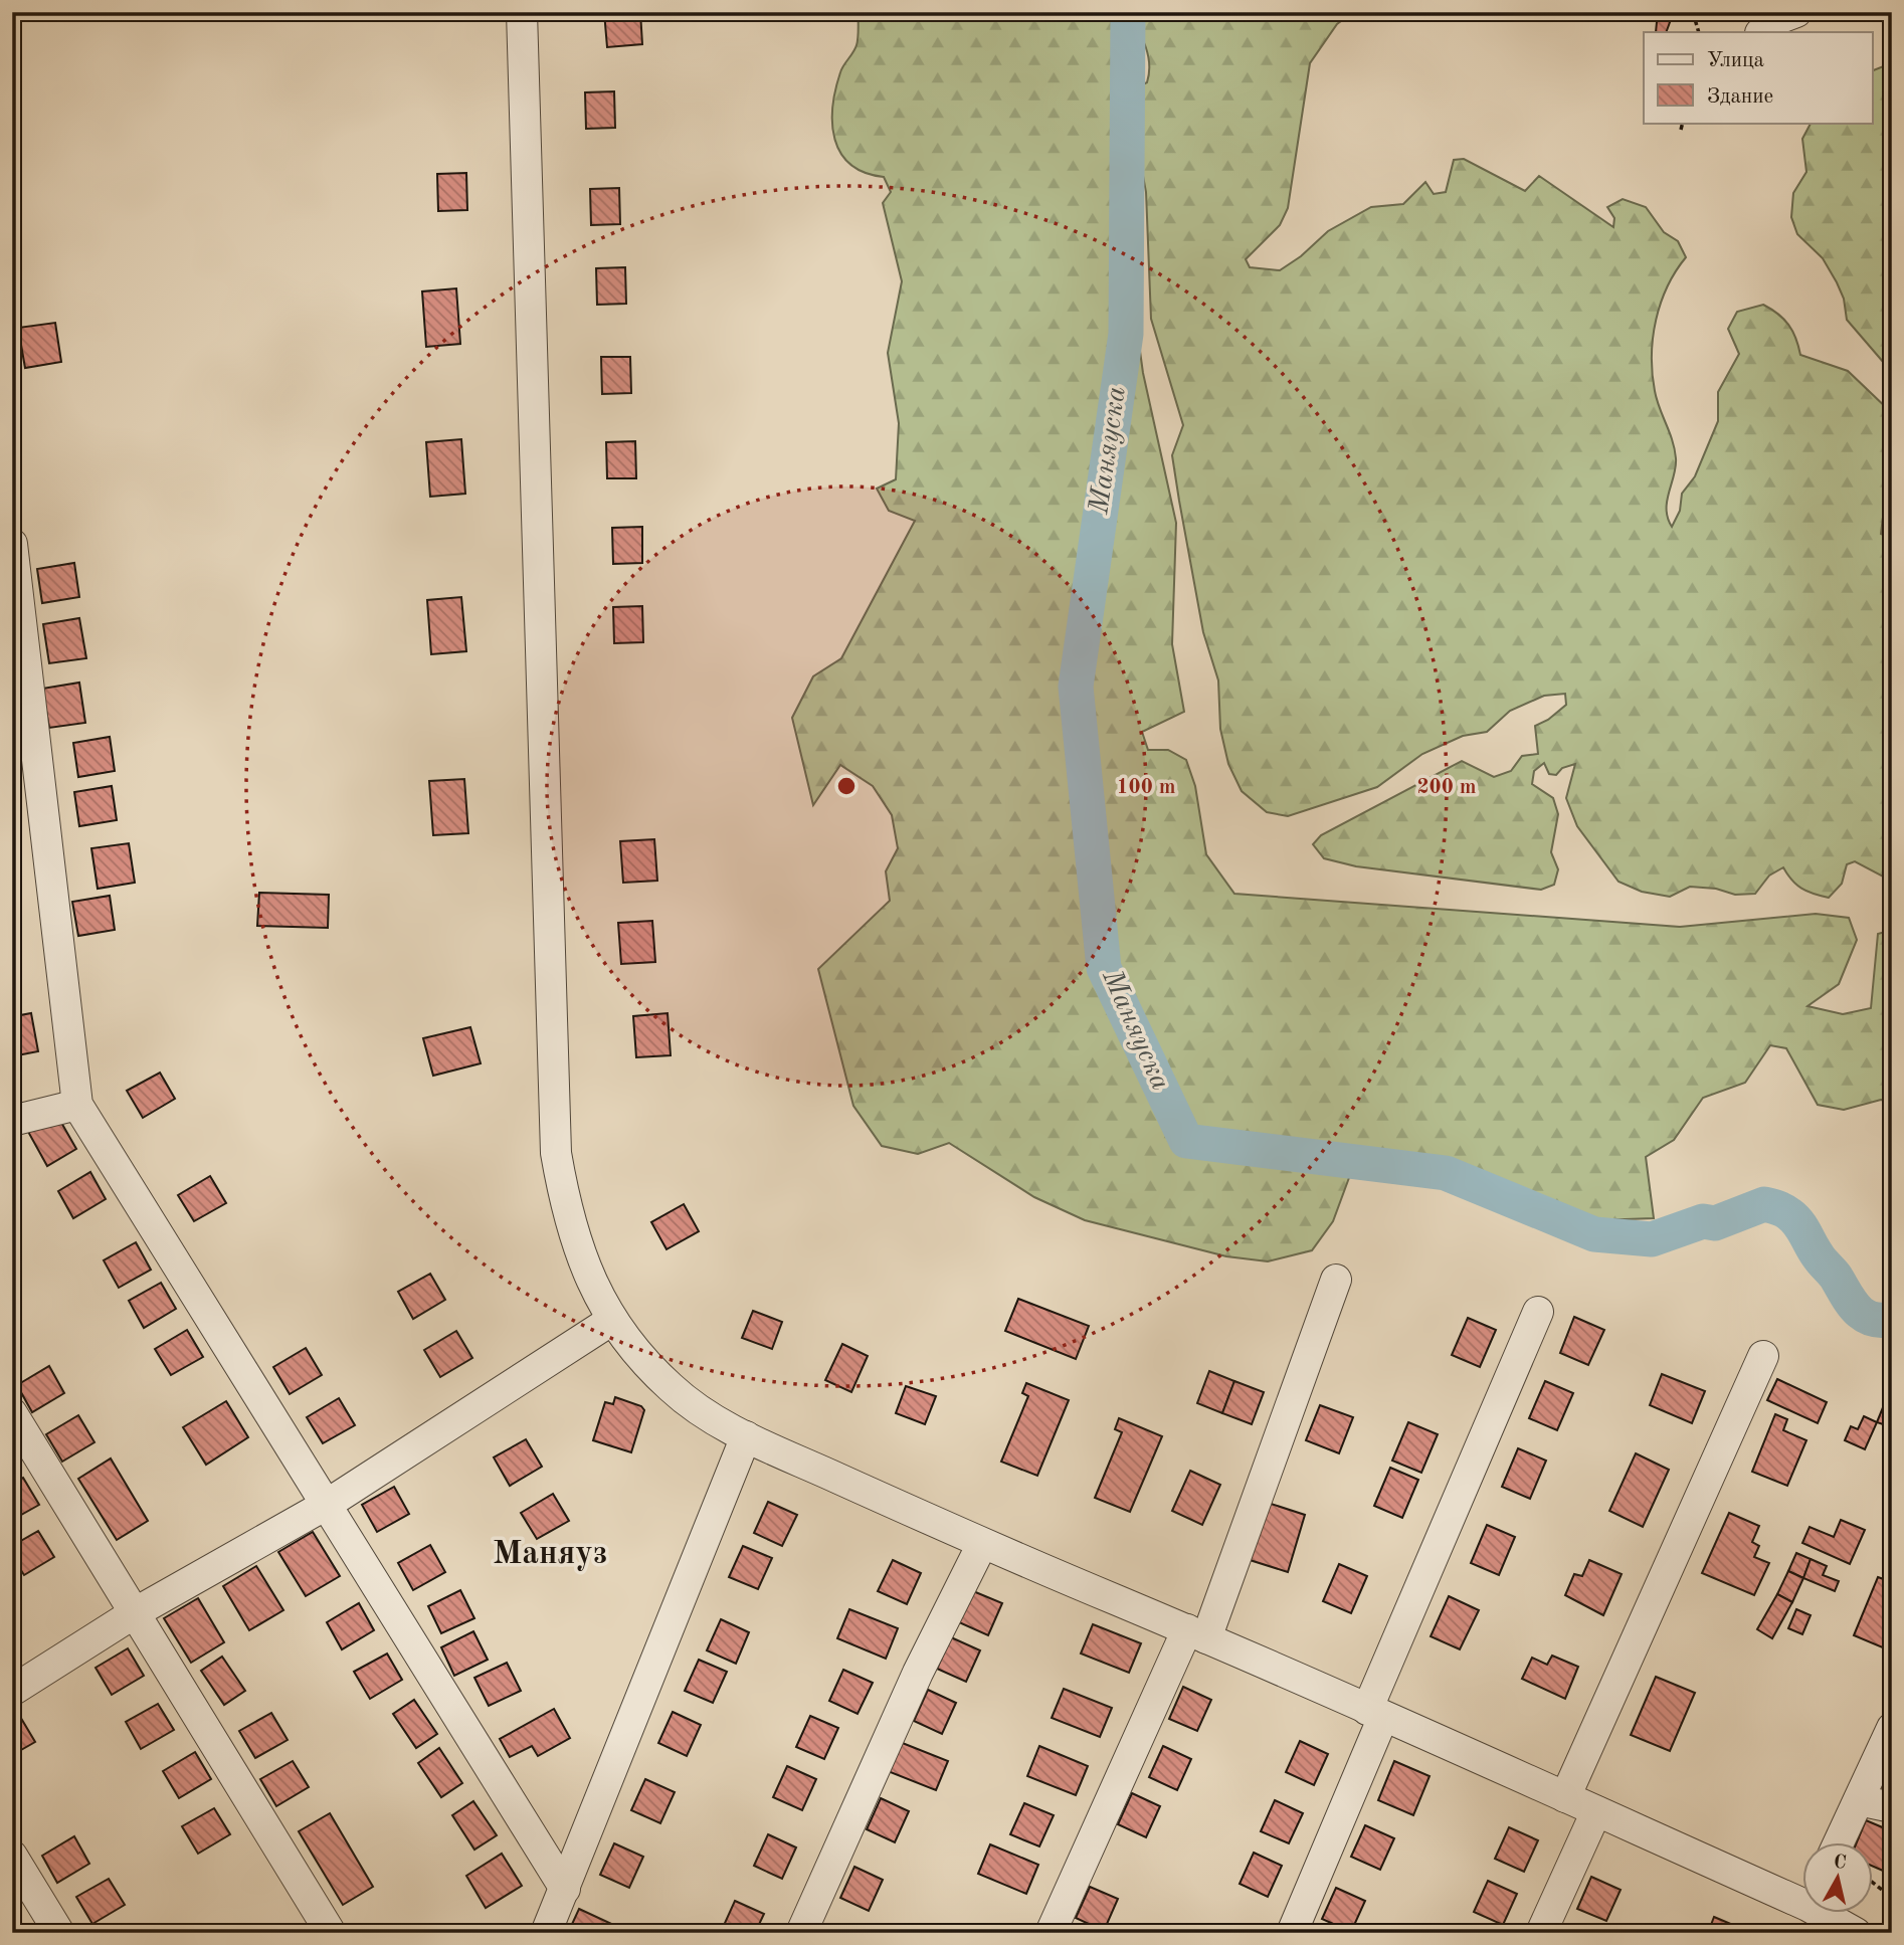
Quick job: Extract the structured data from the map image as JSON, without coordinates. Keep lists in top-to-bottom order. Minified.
{"districts":["Маняуз"],"water":["Маняуска"],"legend":["Улица","Здание"],"north":"top","rings":["100 m","200 m"]}
